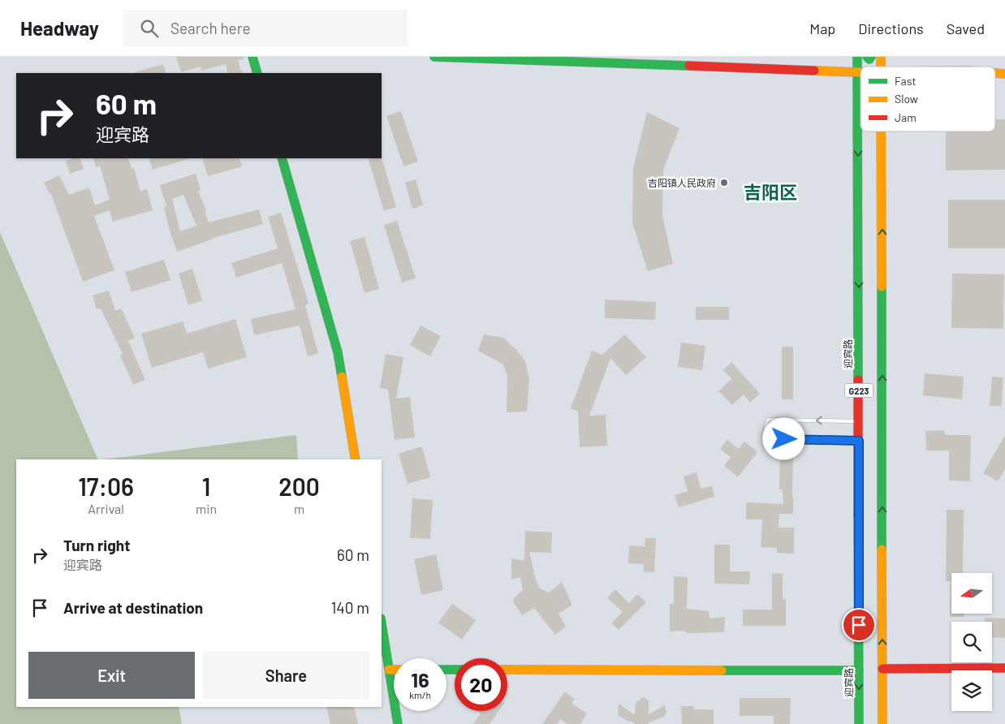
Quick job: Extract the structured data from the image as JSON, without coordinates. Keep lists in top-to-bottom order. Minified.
{"streets":{"main road":["迎宾路","G223"]},"districts":["吉阳区"],"places":["吉阳镇人民政府"],"legend":["Fast","Slow","Jam"],"north":"left","page":{"header":"Headway","search":"Search here","nav":["Map","Directions","Saved"],"turn":["60 m","迎宾路"],"eta":["17:06","Arrival","1","min","200","m"],"list":[{"name":"Turn right","note":"迎宾路","value":"60 m"},{"name":"Arrive at destination","value":"140 m"}],"buttons":["Exit","Share"],"speed":"16 km/h","limit":"20"}}
